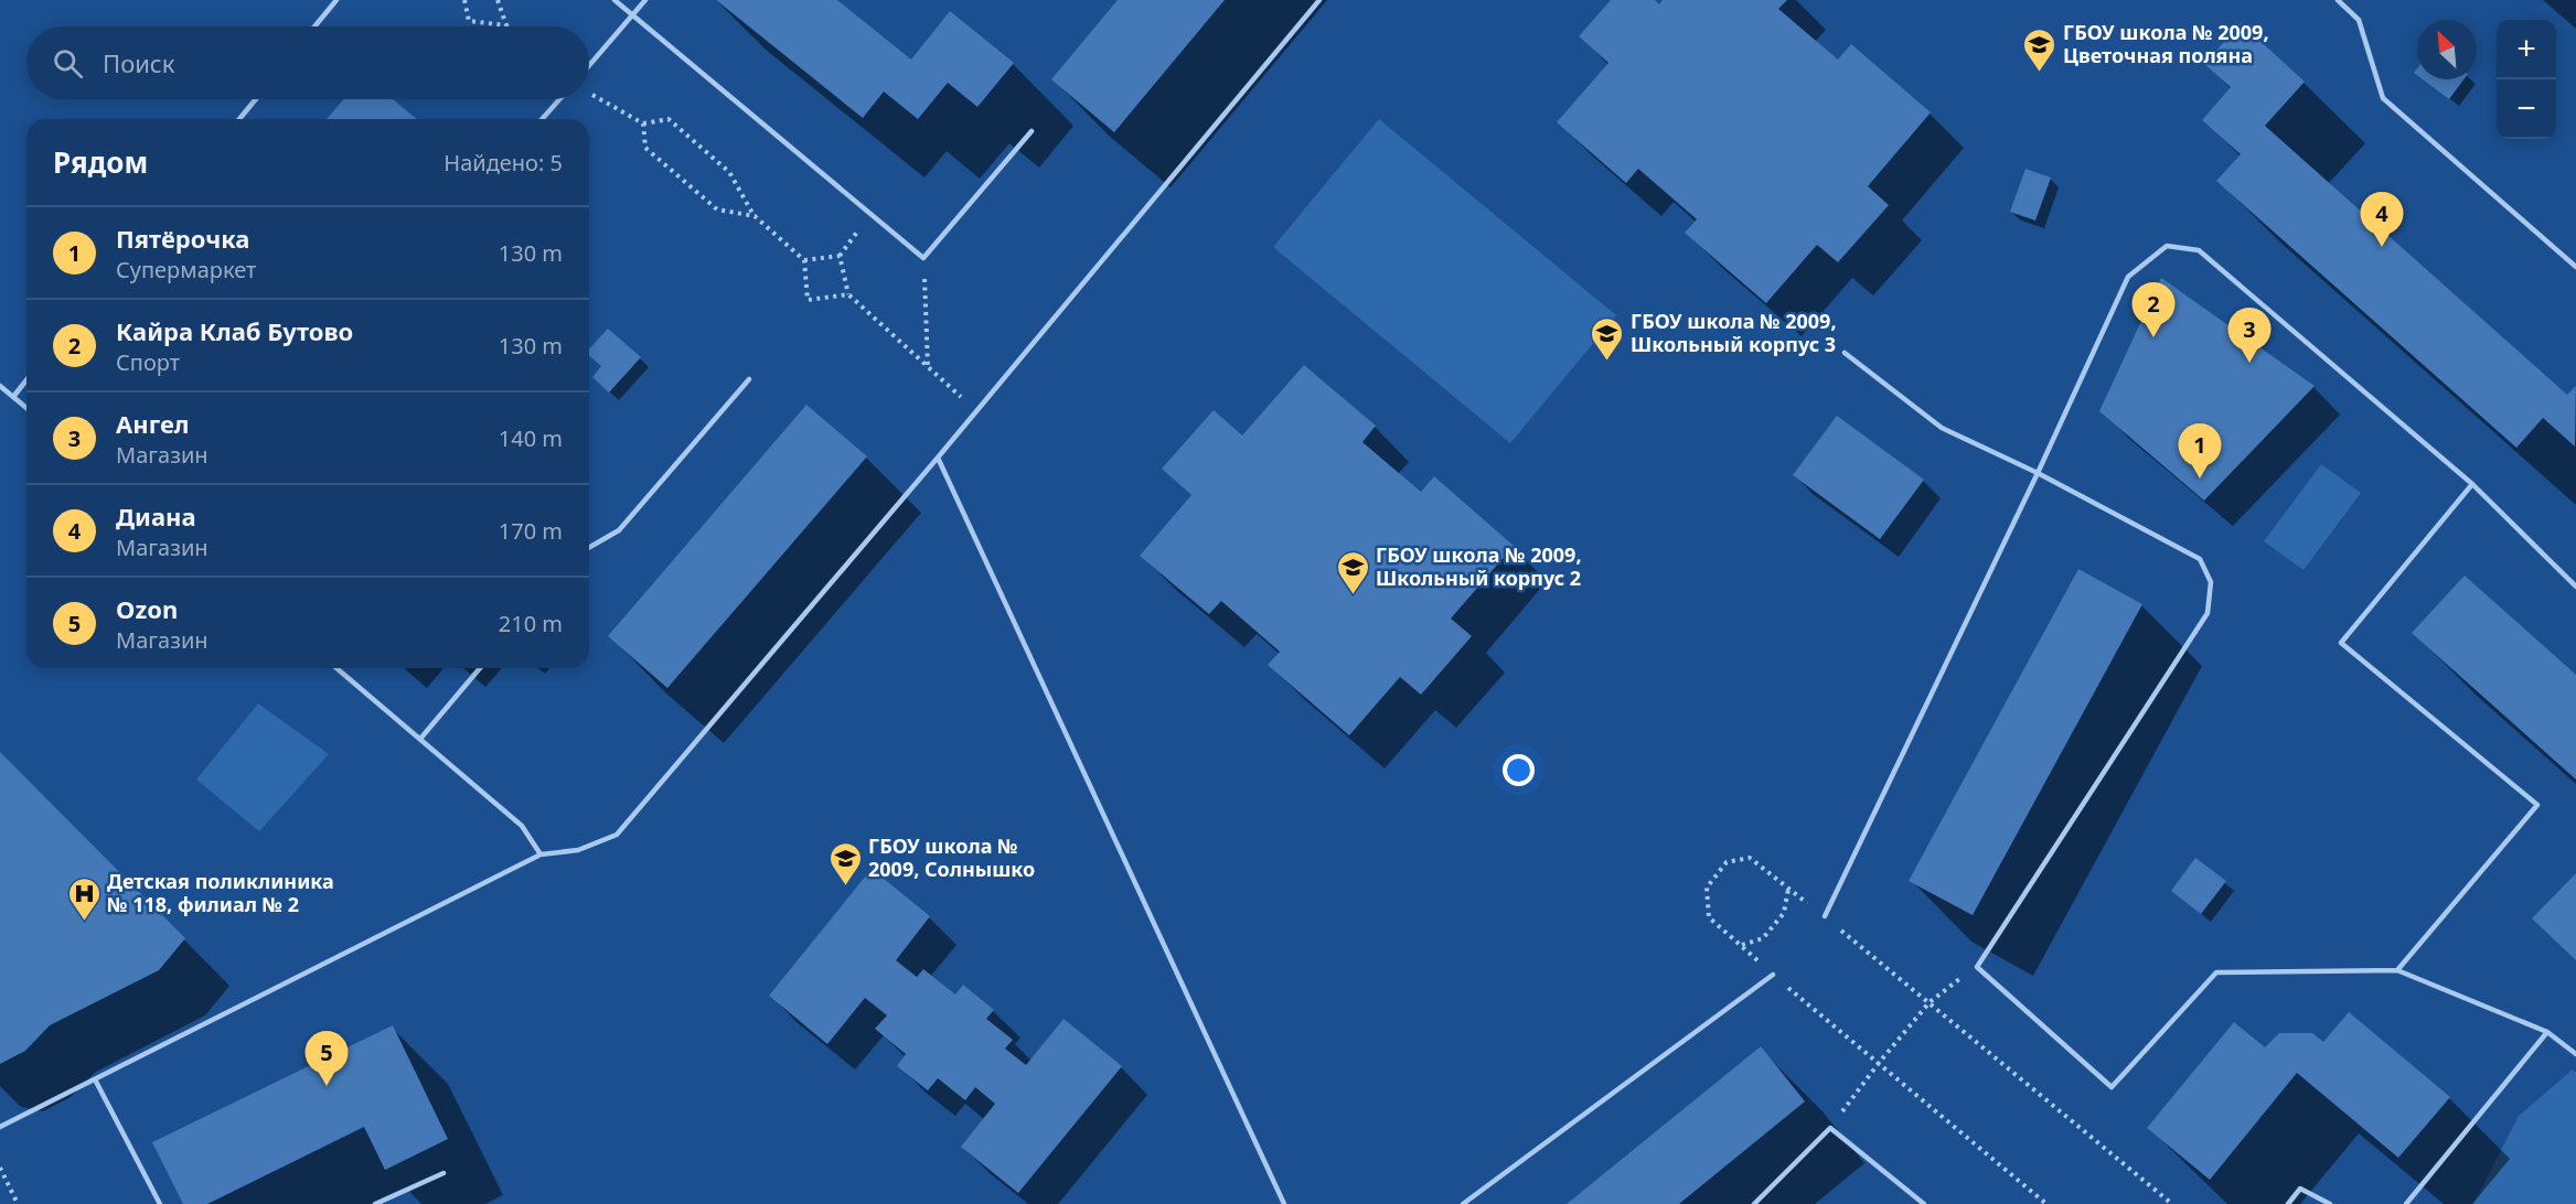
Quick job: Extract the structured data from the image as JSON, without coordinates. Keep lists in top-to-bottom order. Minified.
{"places":{"school or university":["ГБОУ школа № 2009, Цветочная поляна","ГБОУ школа № 2009, Школьный корпус 3","ГБОУ школа № 2009, Школьный корпус 2","ГБОУ школа № 2009, Солнышко"],"hospital":["Детская поликлиника № 118, филиал № 2"]},"north":"top left","page":{"map_buttons":["+","−"],"search":"Поиск","heading":["Рядом","Найдено: 5"],"pins":["4","2","3","1","5"],"list":[{"mark":"1","name":"Пятёрочка","note":"Супермаркет","value":"130 m"},{"mark":"2","name":"Кайра Клаб Бутово","note":"Спорт","value":"130 m"},{"mark":"3","name":"Ангел","note":"Магазин","value":"140 m"},{"mark":"4","name":"Диана","note":"Магазин","value":"170 m"},{"mark":"5","name":"Ozon","note":"Магазин","value":"210 m"}]}}
